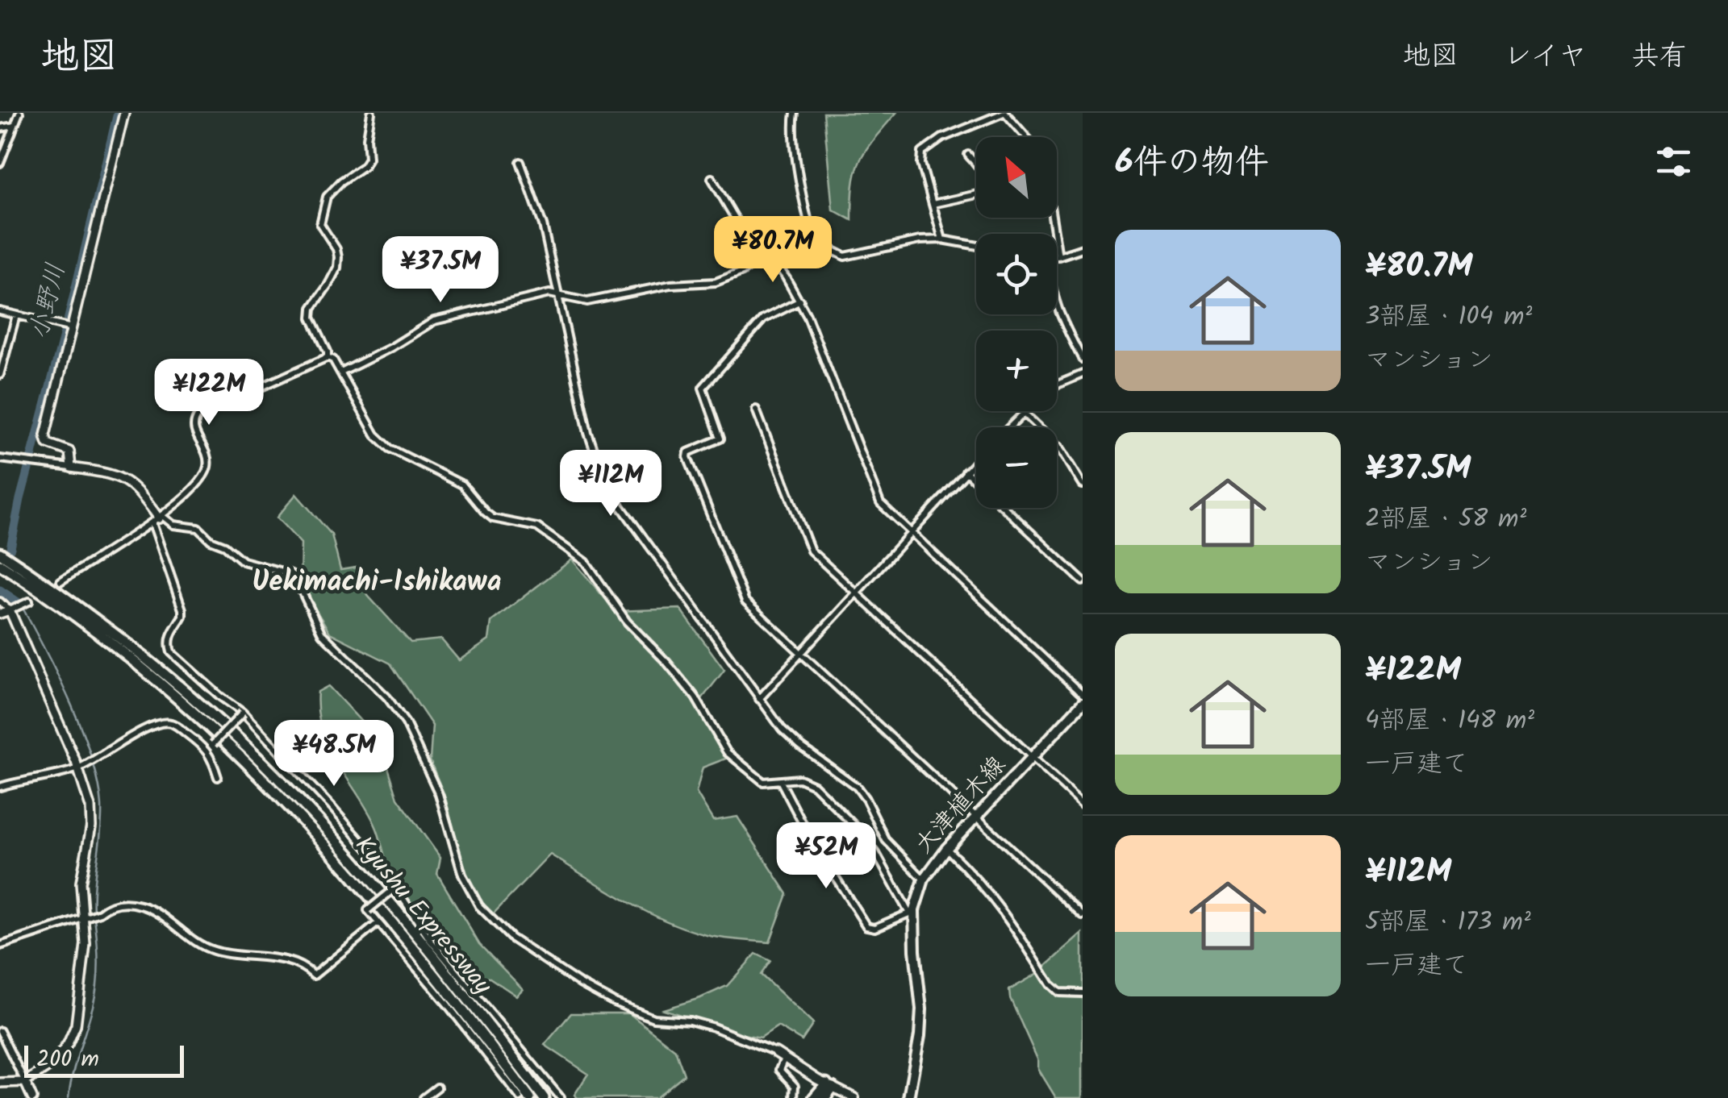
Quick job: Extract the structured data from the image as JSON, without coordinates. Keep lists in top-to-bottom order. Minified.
{"streets":{"highway":["Kyushu Expressway"],"main road":["大津植木線"]},"districts":["Uekimachi-Ishikawa"],"water":["小野川"],"scale_bar":"200 m","north":"top left","page":{"header":"地図","nav":["地図","レイヤ","共有"],"heading":"6件の物件","map_buttons":["+","−"],"list":[{"name":"¥80.7M","note":"3部屋 · 104 m² · マンション"},{"name":"¥37.5M","note":"2部屋 · 58 m² · マンション"},{"name":"¥122M","note":"4部屋 · 148 m² · 一戸建て"},{"name":"¥112M","note":"5部屋 · 173 m² · 一戸建て"}],"price":["¥80.7M","¥37.5M","¥122M","¥112M","¥48.5M","¥52M"],"scale":"200 m"}}
